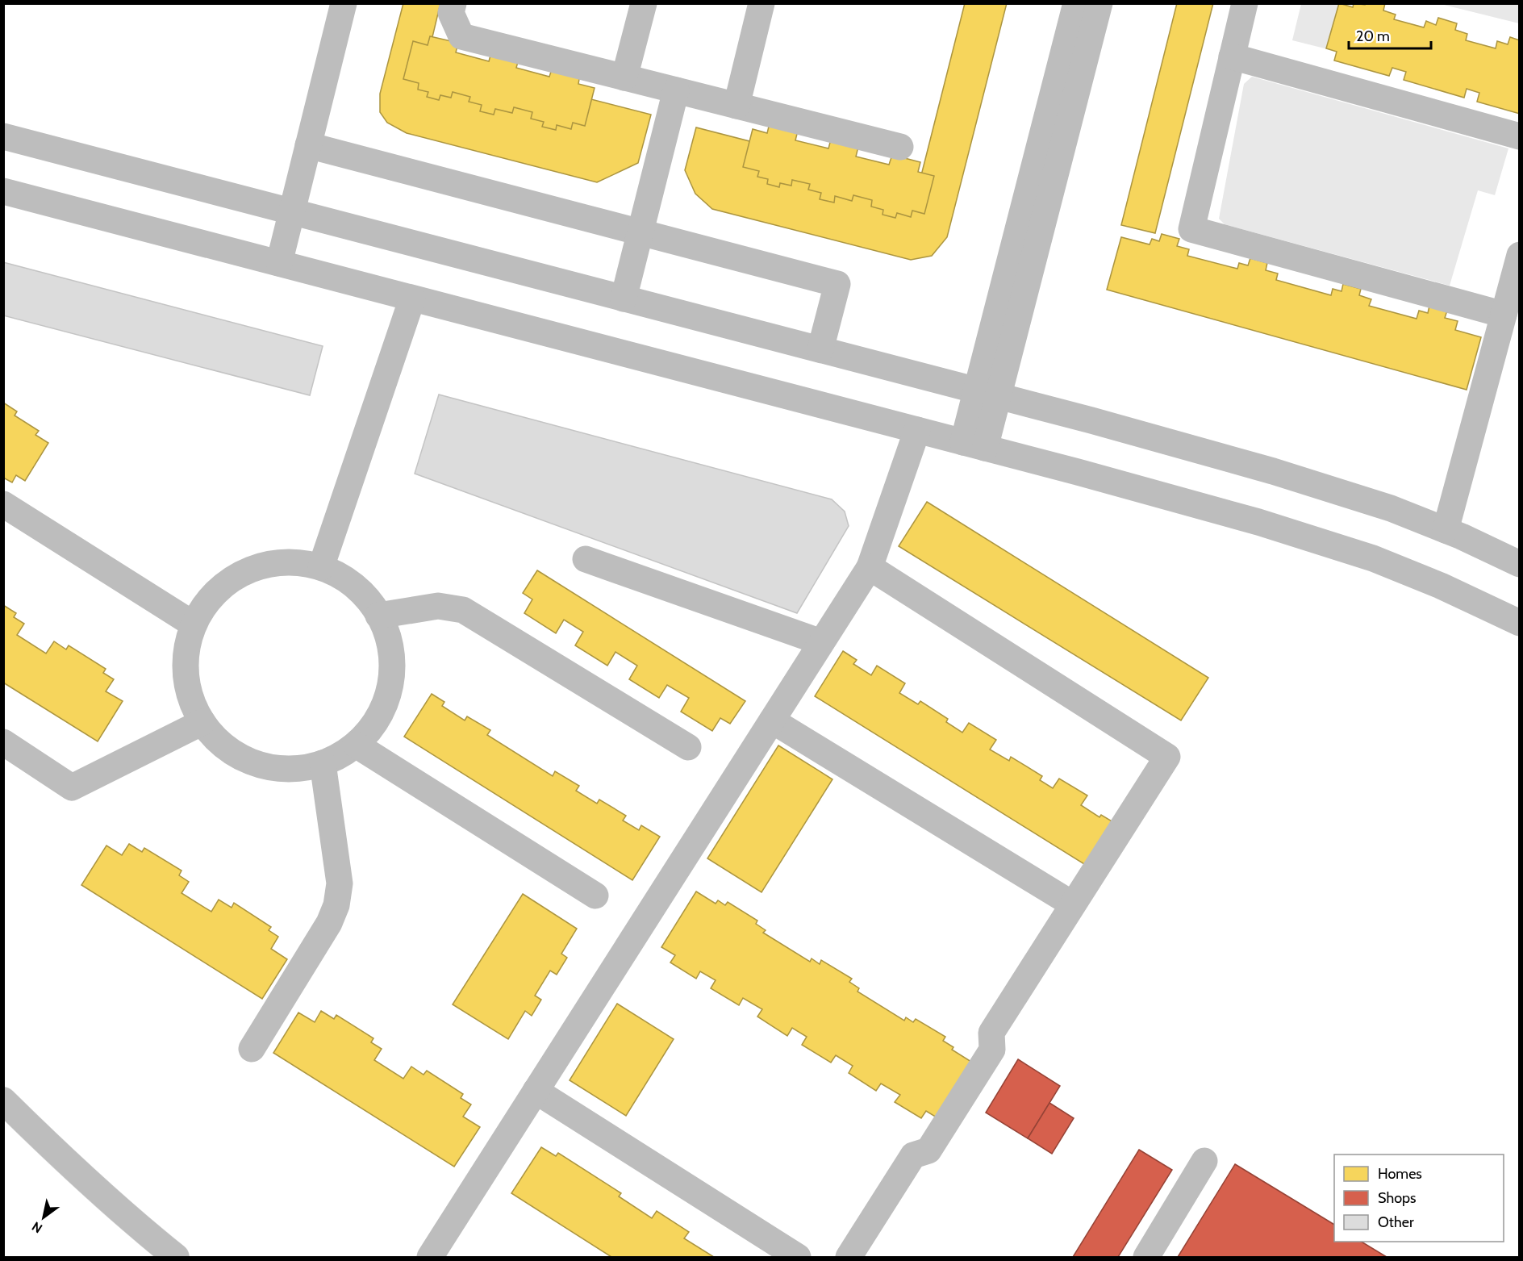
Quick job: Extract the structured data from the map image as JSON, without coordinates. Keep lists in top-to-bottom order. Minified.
{"legend":["Homes","Shops","Other"],"scale_bar":"20 m","north":"bottom left"}
